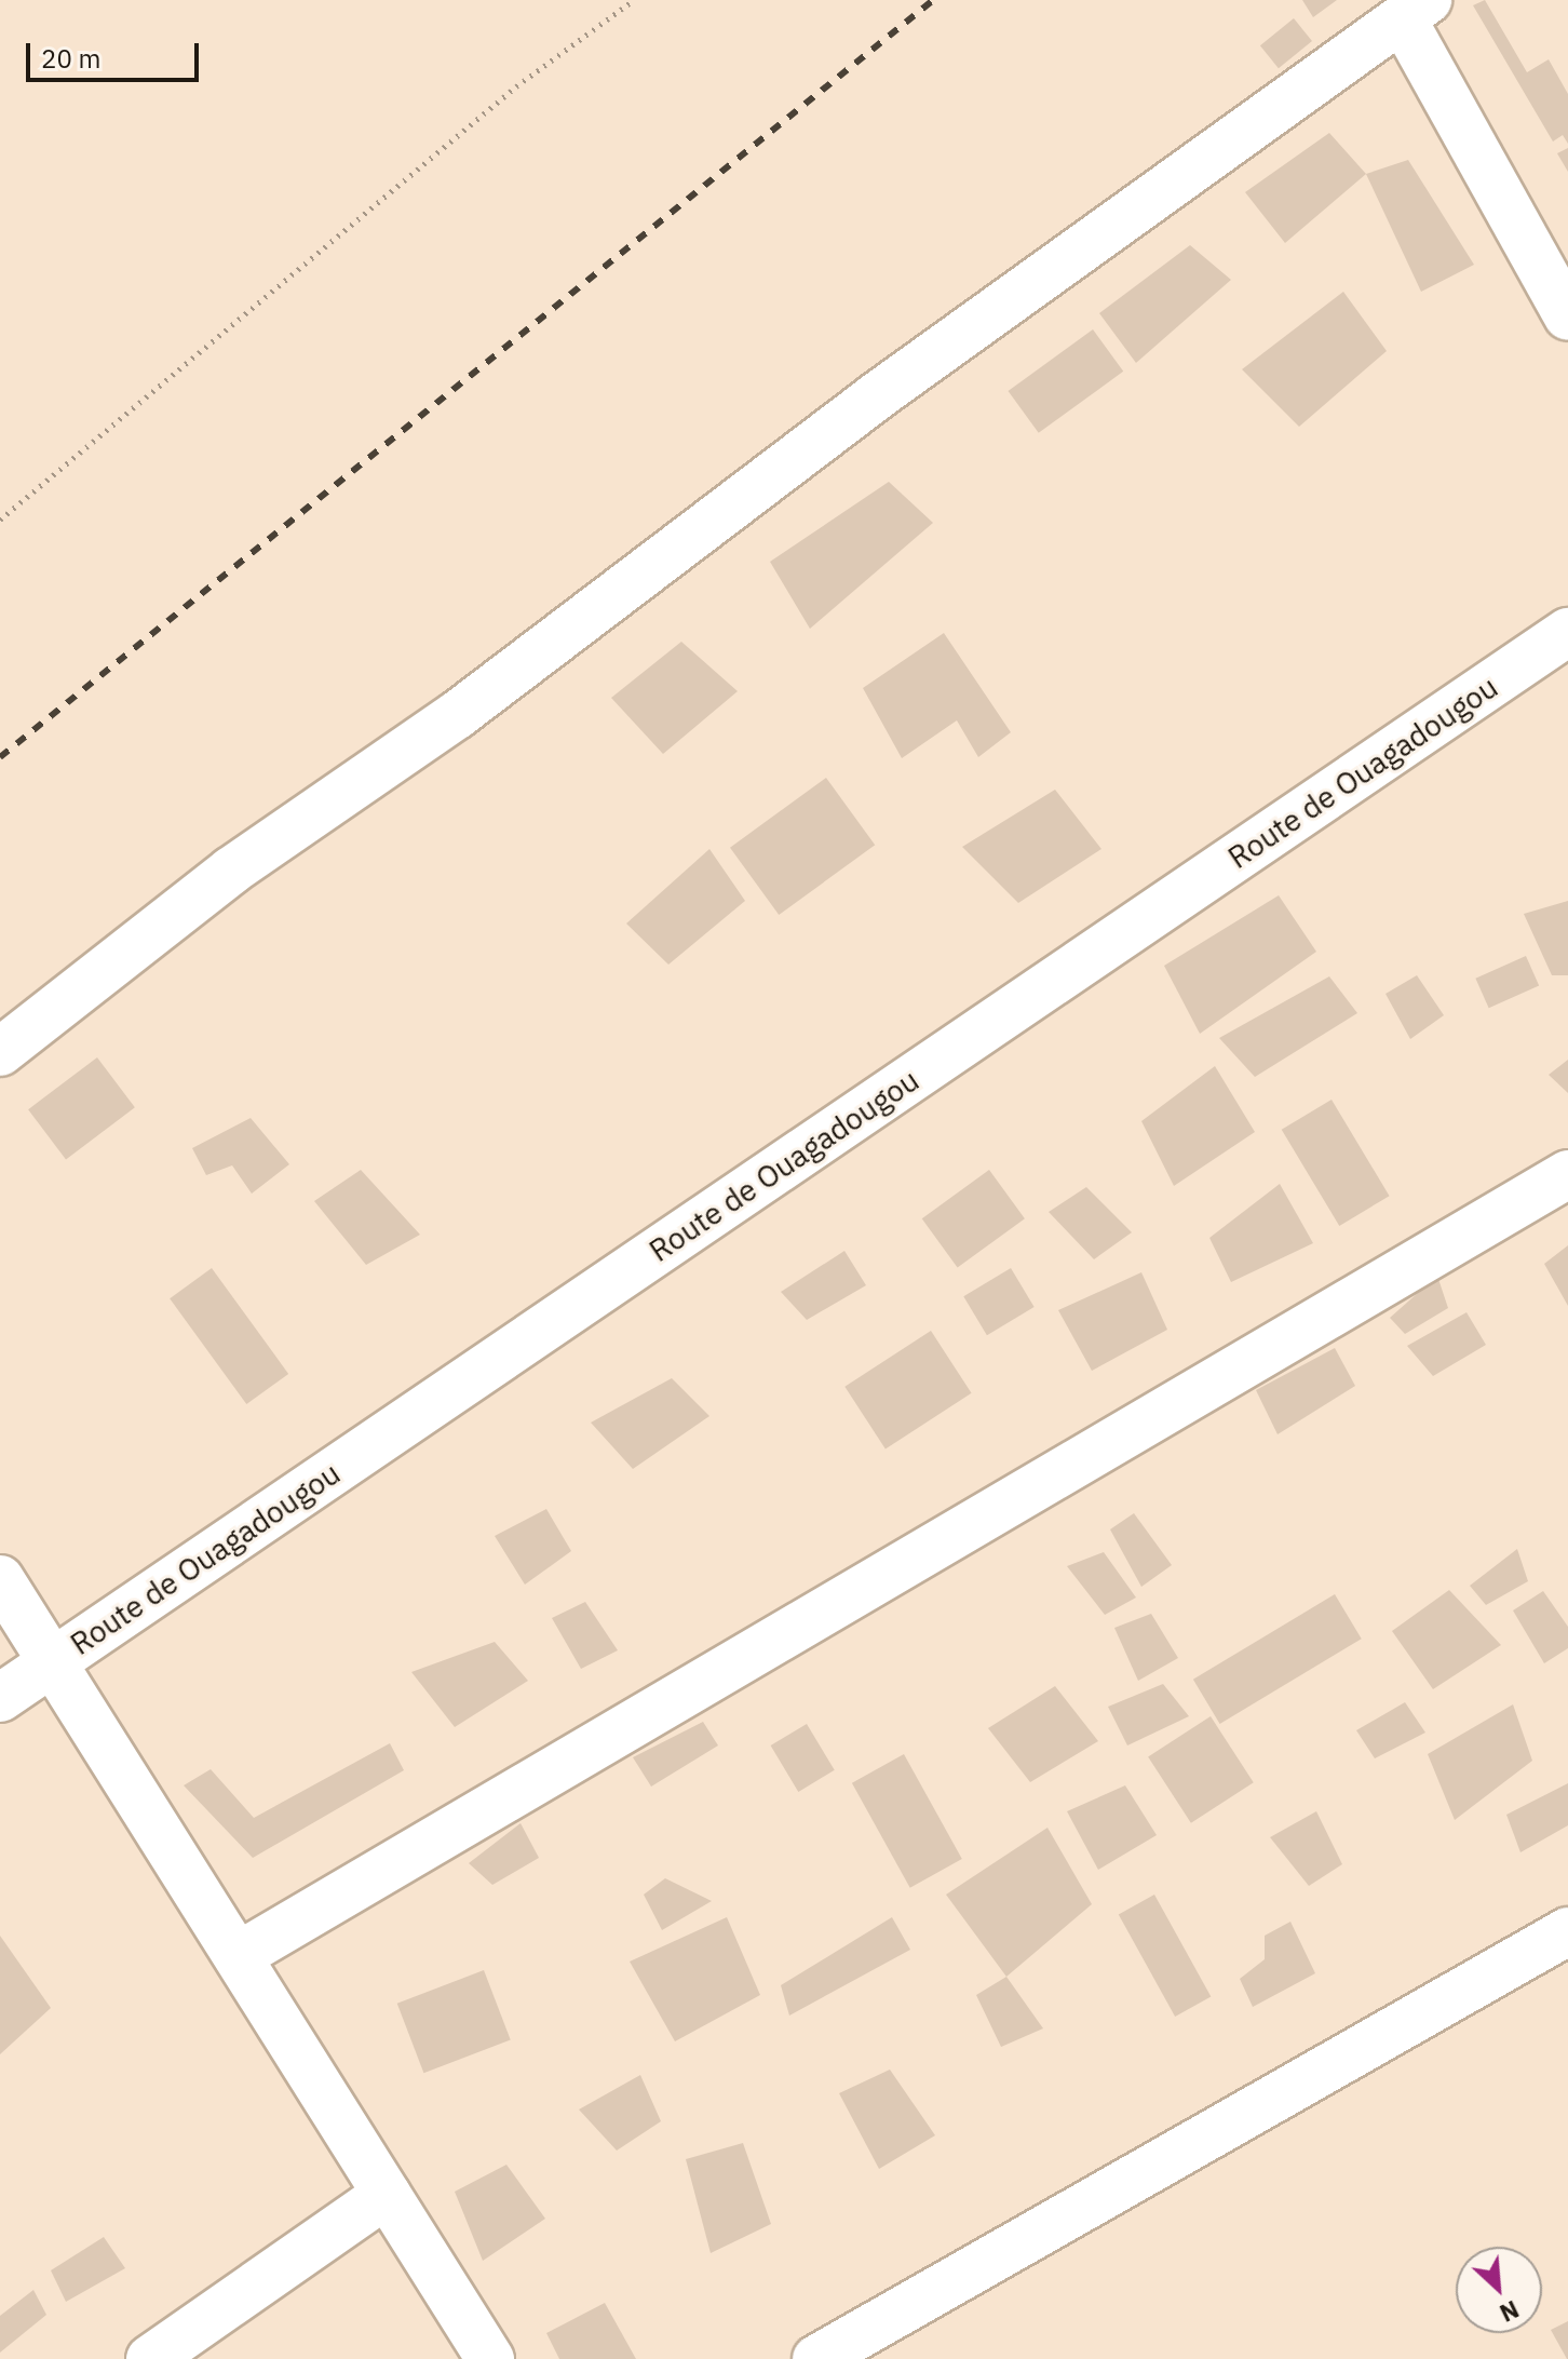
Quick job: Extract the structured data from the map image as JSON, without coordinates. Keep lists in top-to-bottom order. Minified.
{"streets":{"street":["Route de Ouagadougou"]},"scale_bar":"20 m","north":"bottom right"}
